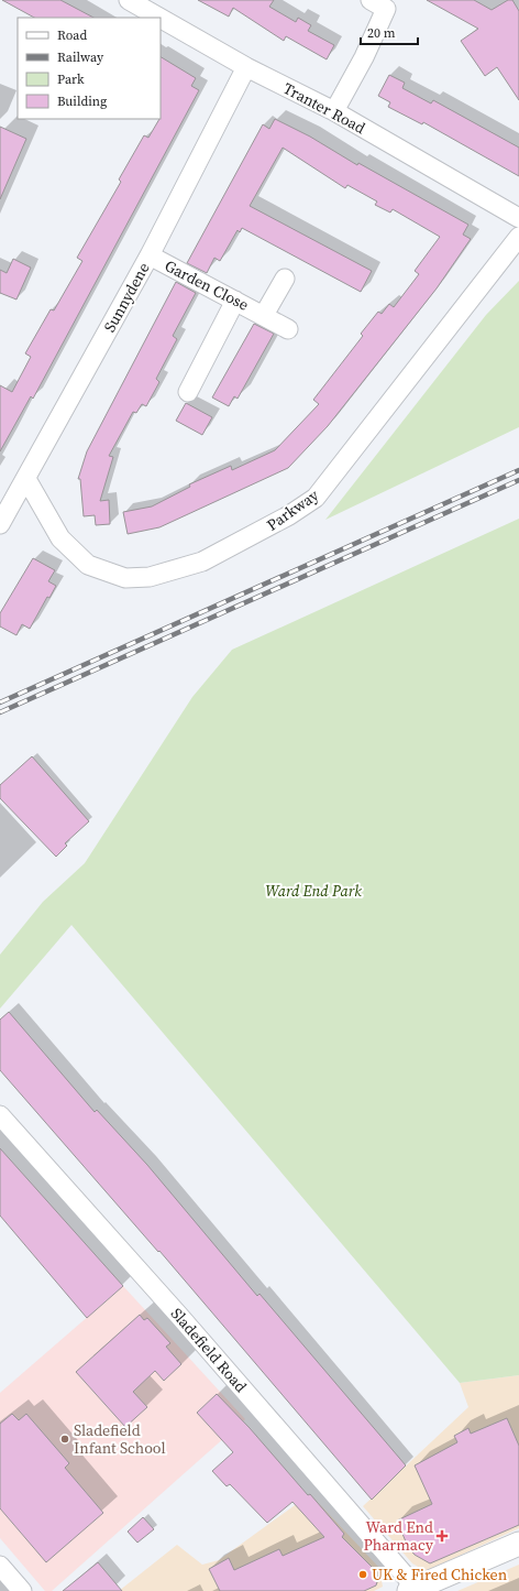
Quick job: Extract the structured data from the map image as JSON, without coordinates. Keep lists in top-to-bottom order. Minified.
{"streets":{"street":["Tranter Road","Garden Close","Sunnydene","Parkway","Sladefield Road"]},"crossings":[["Tranter Road","Sunnydene"],["Garden Close","Sunnydene"],["Sunnydene","Parkway"]],"parks":["Ward End Park"],"places":{"other":["Sladefield Infant School","UK & Fired Chicken"],"health":["Ward End Pharmacy"]},"legend":["Road","Railway","Park","Building"],"scale_bar":"20 m"}
